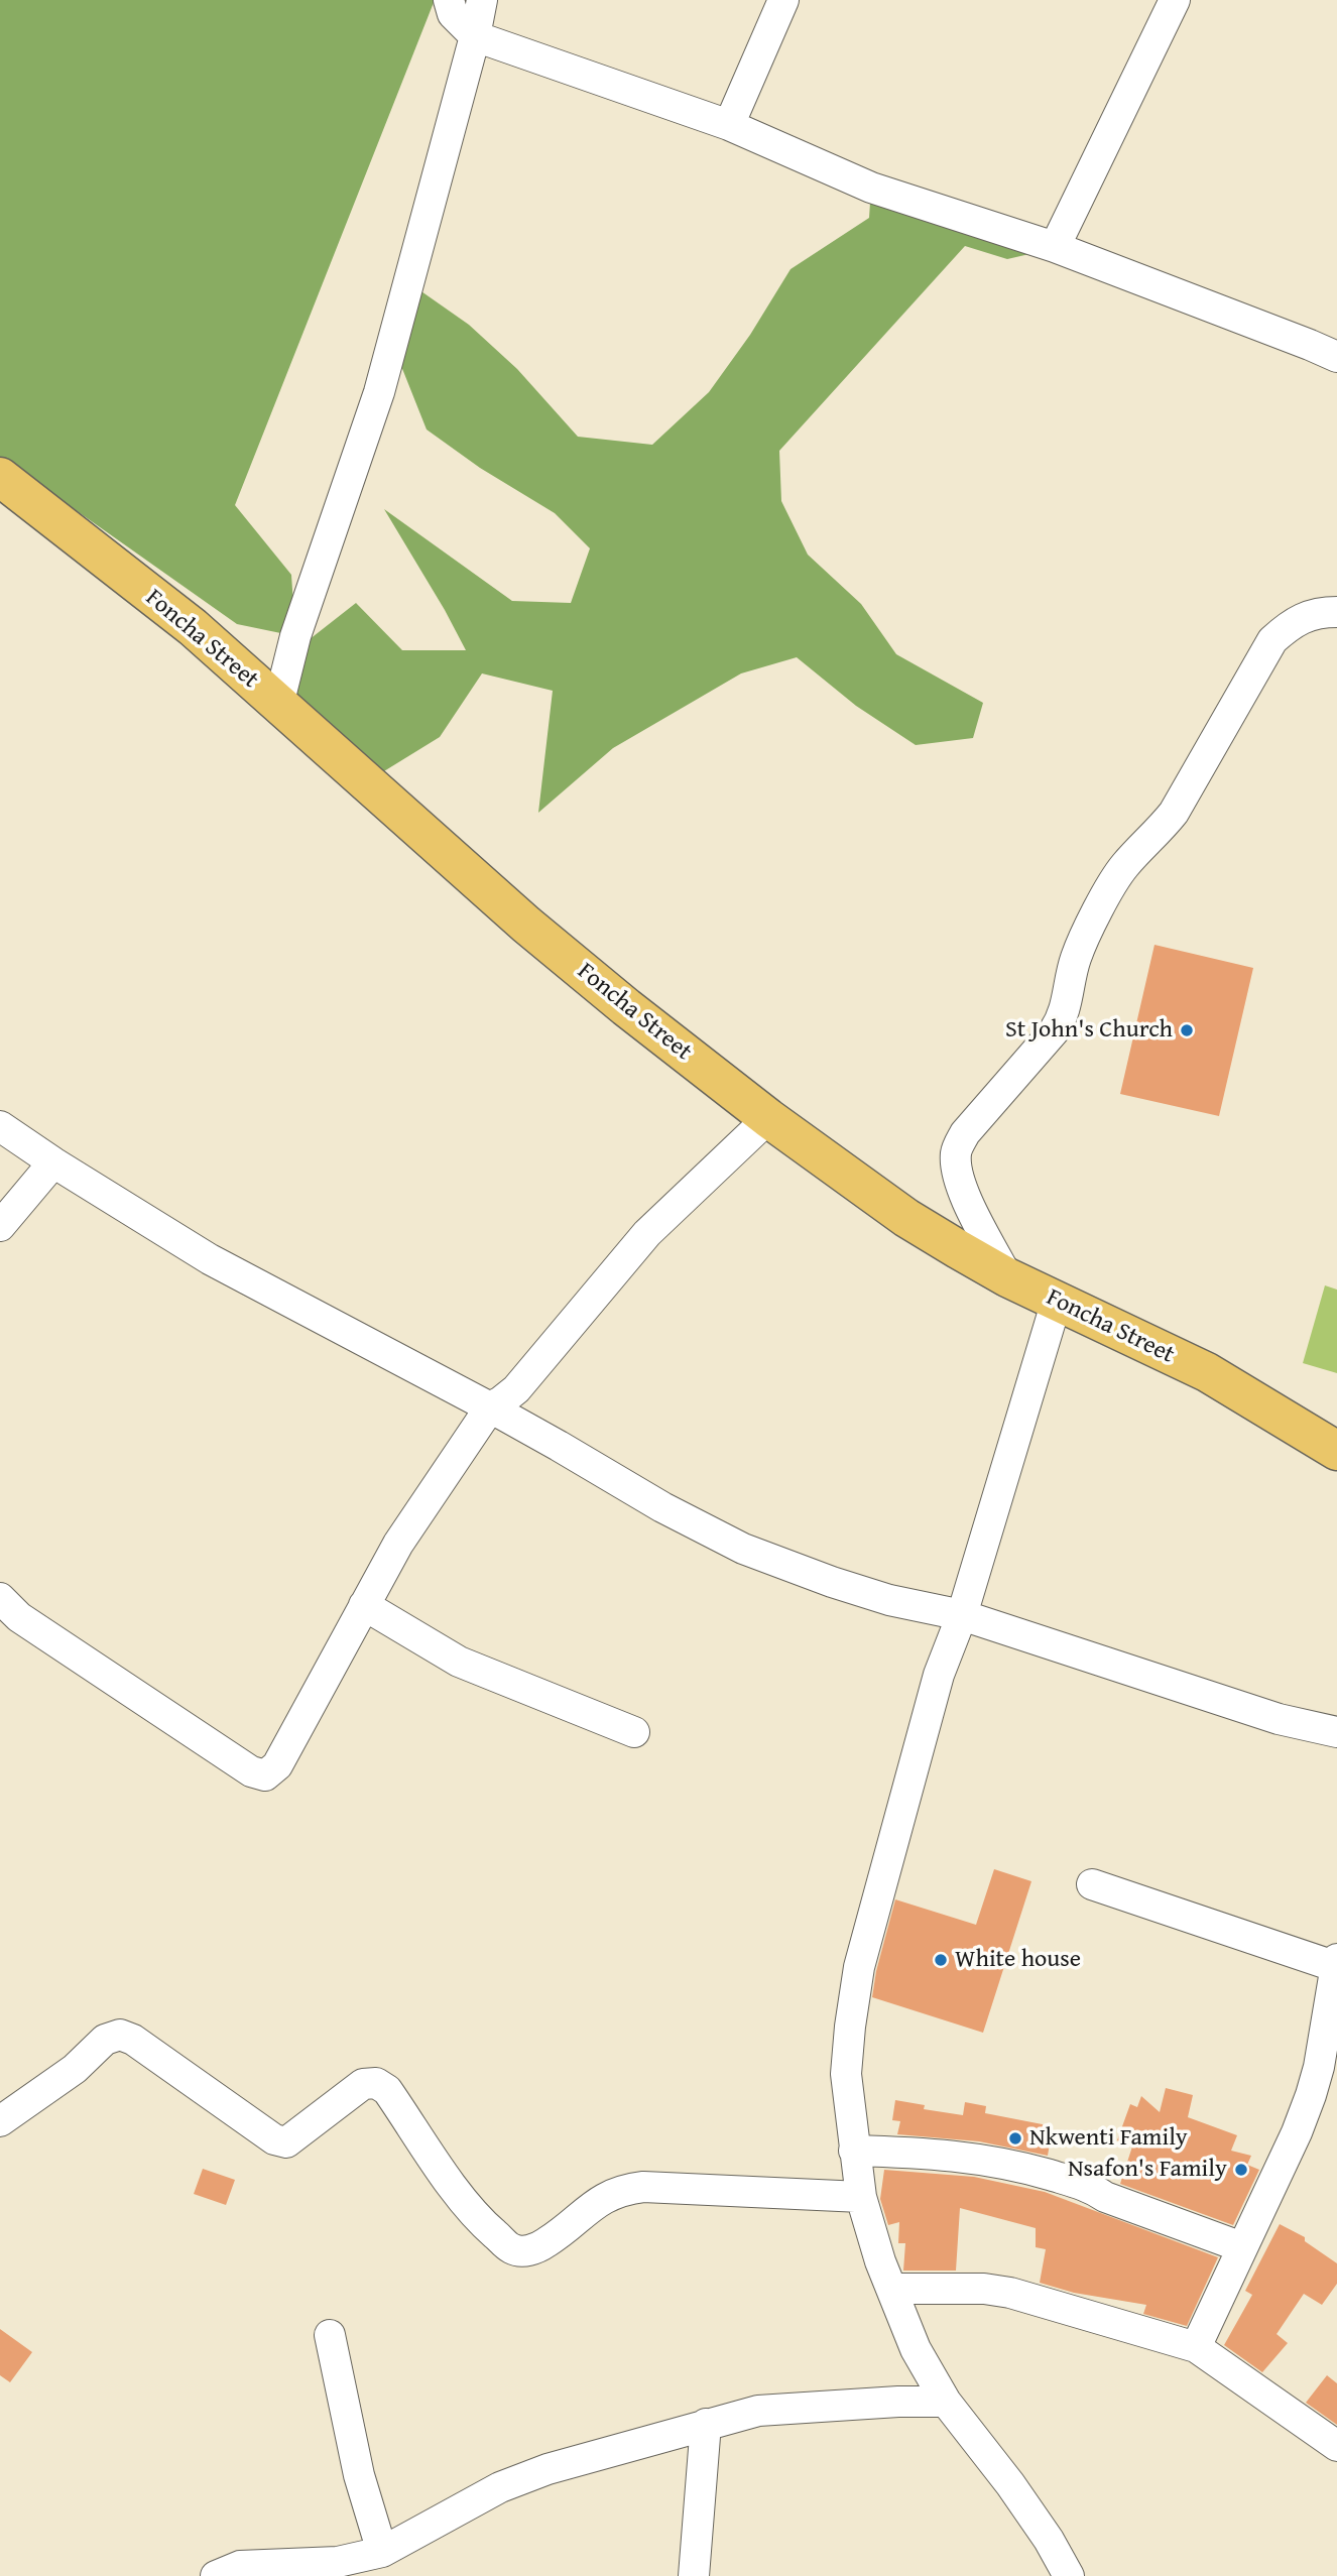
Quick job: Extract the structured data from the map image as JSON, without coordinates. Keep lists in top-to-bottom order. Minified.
{"streets":{"main road":["Foncha Street"]},"places":["St John's Church","White house","Nkwenti Family","Nsafon's Family"]}
